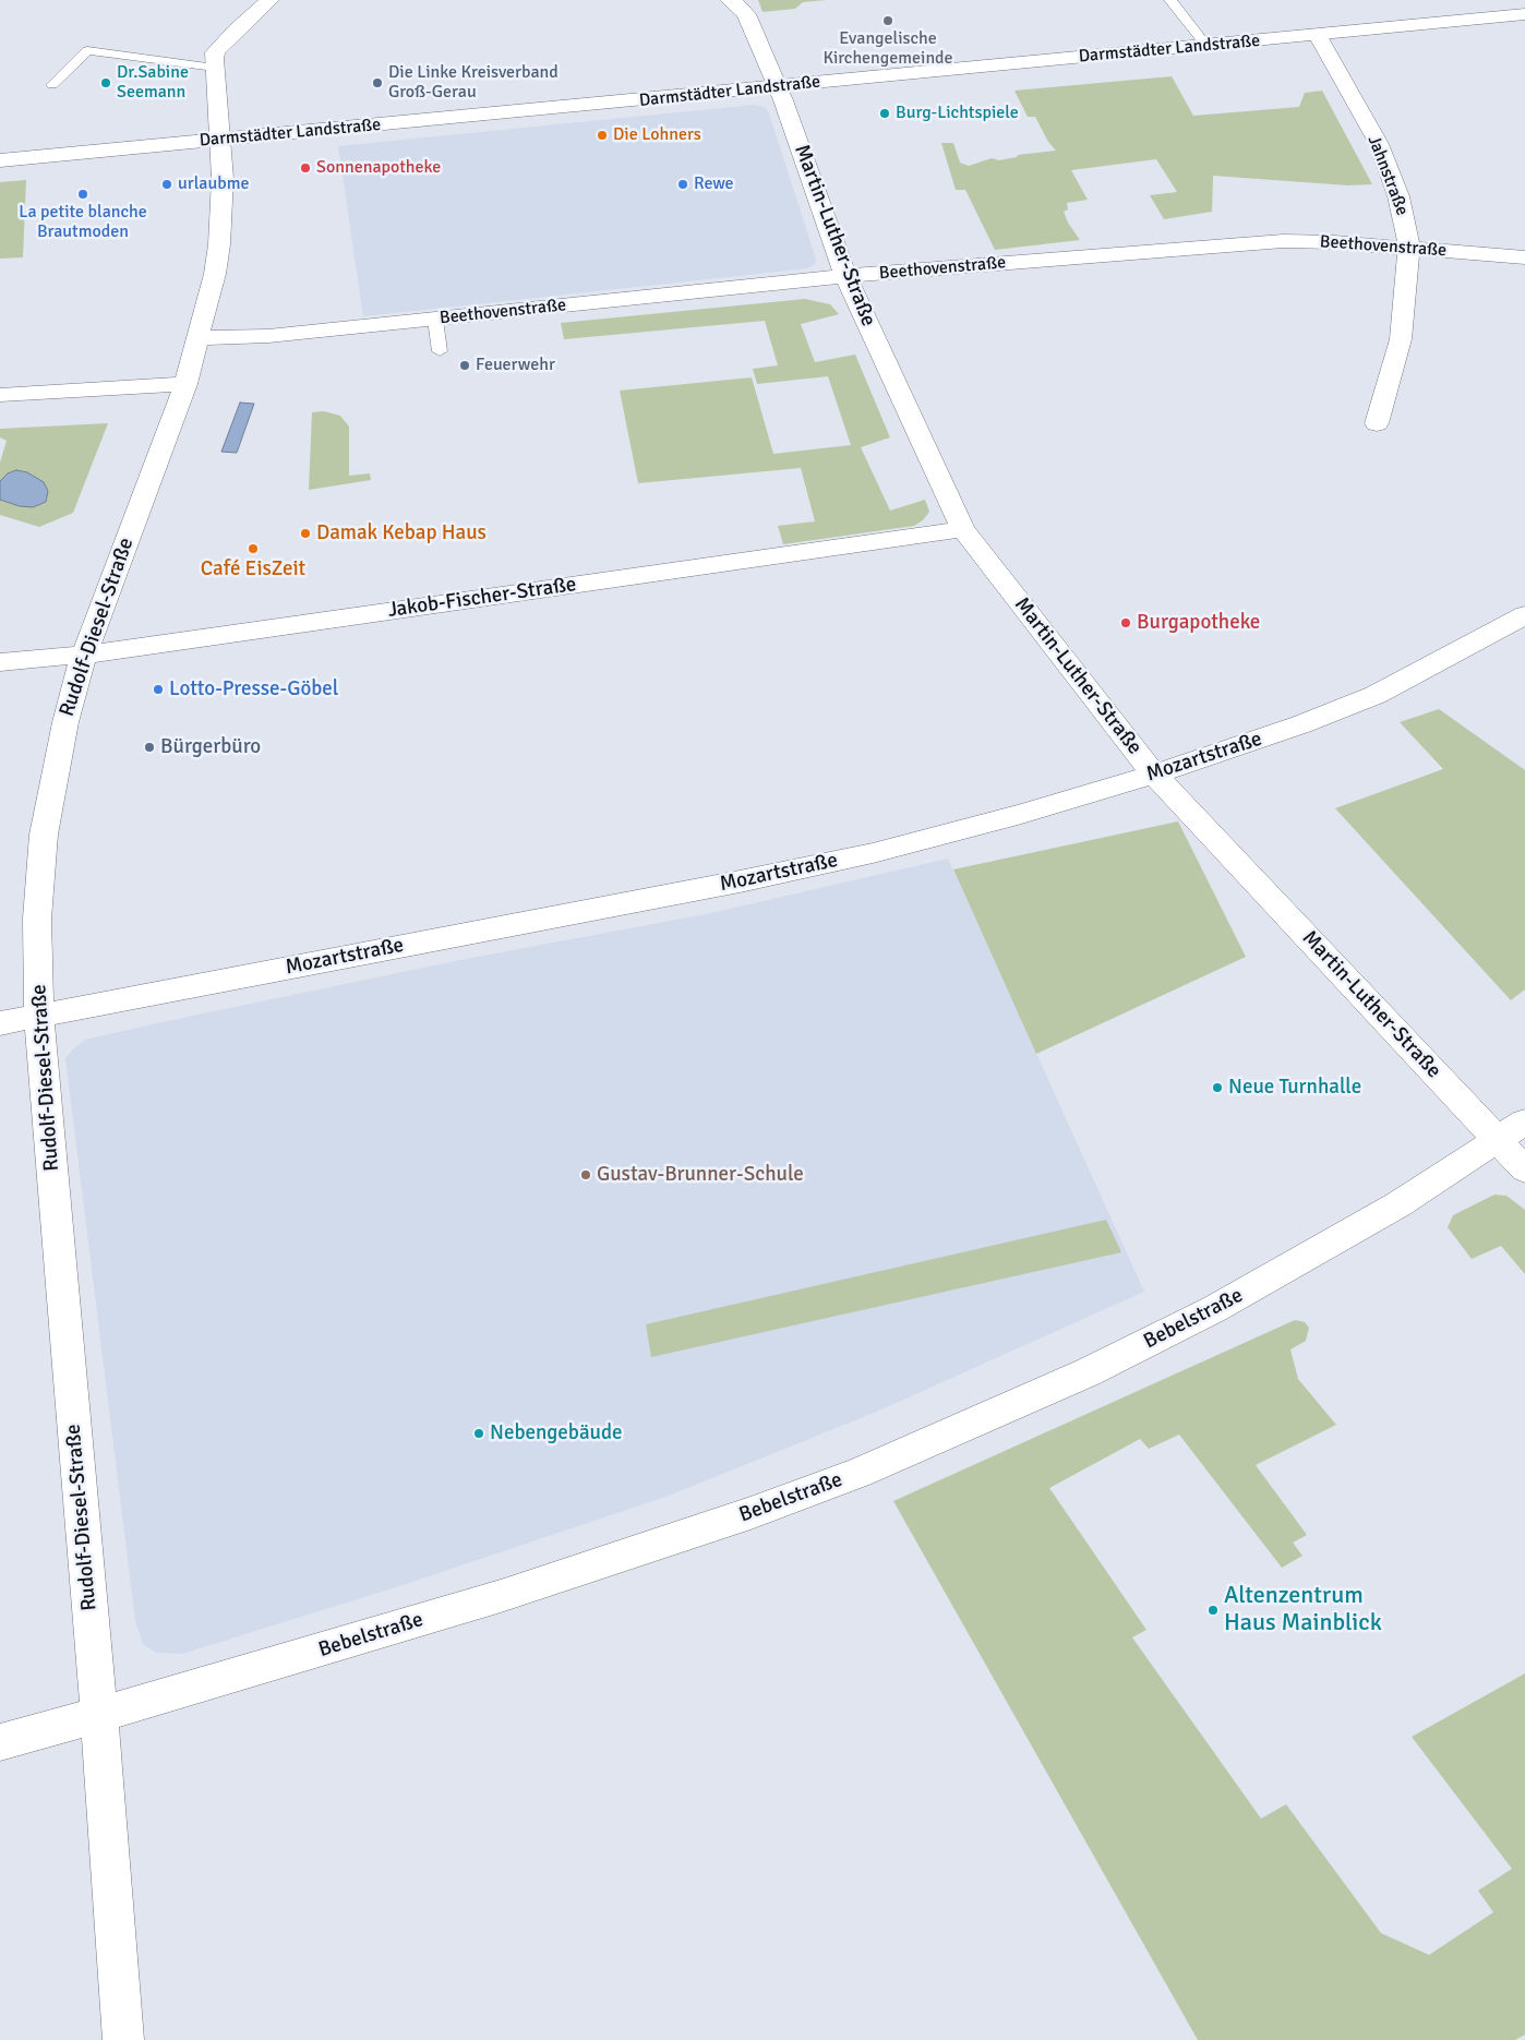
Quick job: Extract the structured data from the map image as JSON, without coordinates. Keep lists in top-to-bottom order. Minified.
{"streets":{"street":["Darmstädter Landstraße","Jahnstraße","Martin-Luther-Straße","Beethovenstraße","Jakob-Fischer-Straße","Rudolf-Diesel-Straße","Mozartstraße","Bebelstraße"]},"crossings":[["Darmstädter Landstraße","Jahnstraße"],["Darmstädter Landstraße","Martin-Luther-Straße"],["Darmstädter Landstraße","Rudolf-Diesel-Straße"],["Jahnstraße","Beethovenstraße"],["Martin-Luther-Straße","Beethovenstraße"],["Martin-Luther-Straße","Jakob-Fischer-Straße"],["Martin-Luther-Straße","Mozartstraße"],["Martin-Luther-Straße","Bebelstraße"],["Beethovenstraße","Rudolf-Diesel-Straße"],["Jakob-Fischer-Straße","Rudolf-Diesel-Straße"],["Rudolf-Diesel-Straße","Mozartstraße"],["Rudolf-Diesel-Straße","Bebelstraße"]],"places":["Evangelische Kirchengemeinde","Dr.Sabine Seemann","Die Linke Kreisverband Groß-Gerau","Burg-Lichtspiele","Die Lohners","Sonnenapotheke","urlaubme","Rewe","La petite blanche Brautmoden","Feuerwehr","Damak Kebap Haus","Café EisZeit","Burgapotheke","Lotto-Presse-Göbel","Bürgerbüro","Neue Turnhalle","Gustav-Brunner-Schule","Nebengebäude","Altenzentrum Haus Mainblick"]}
